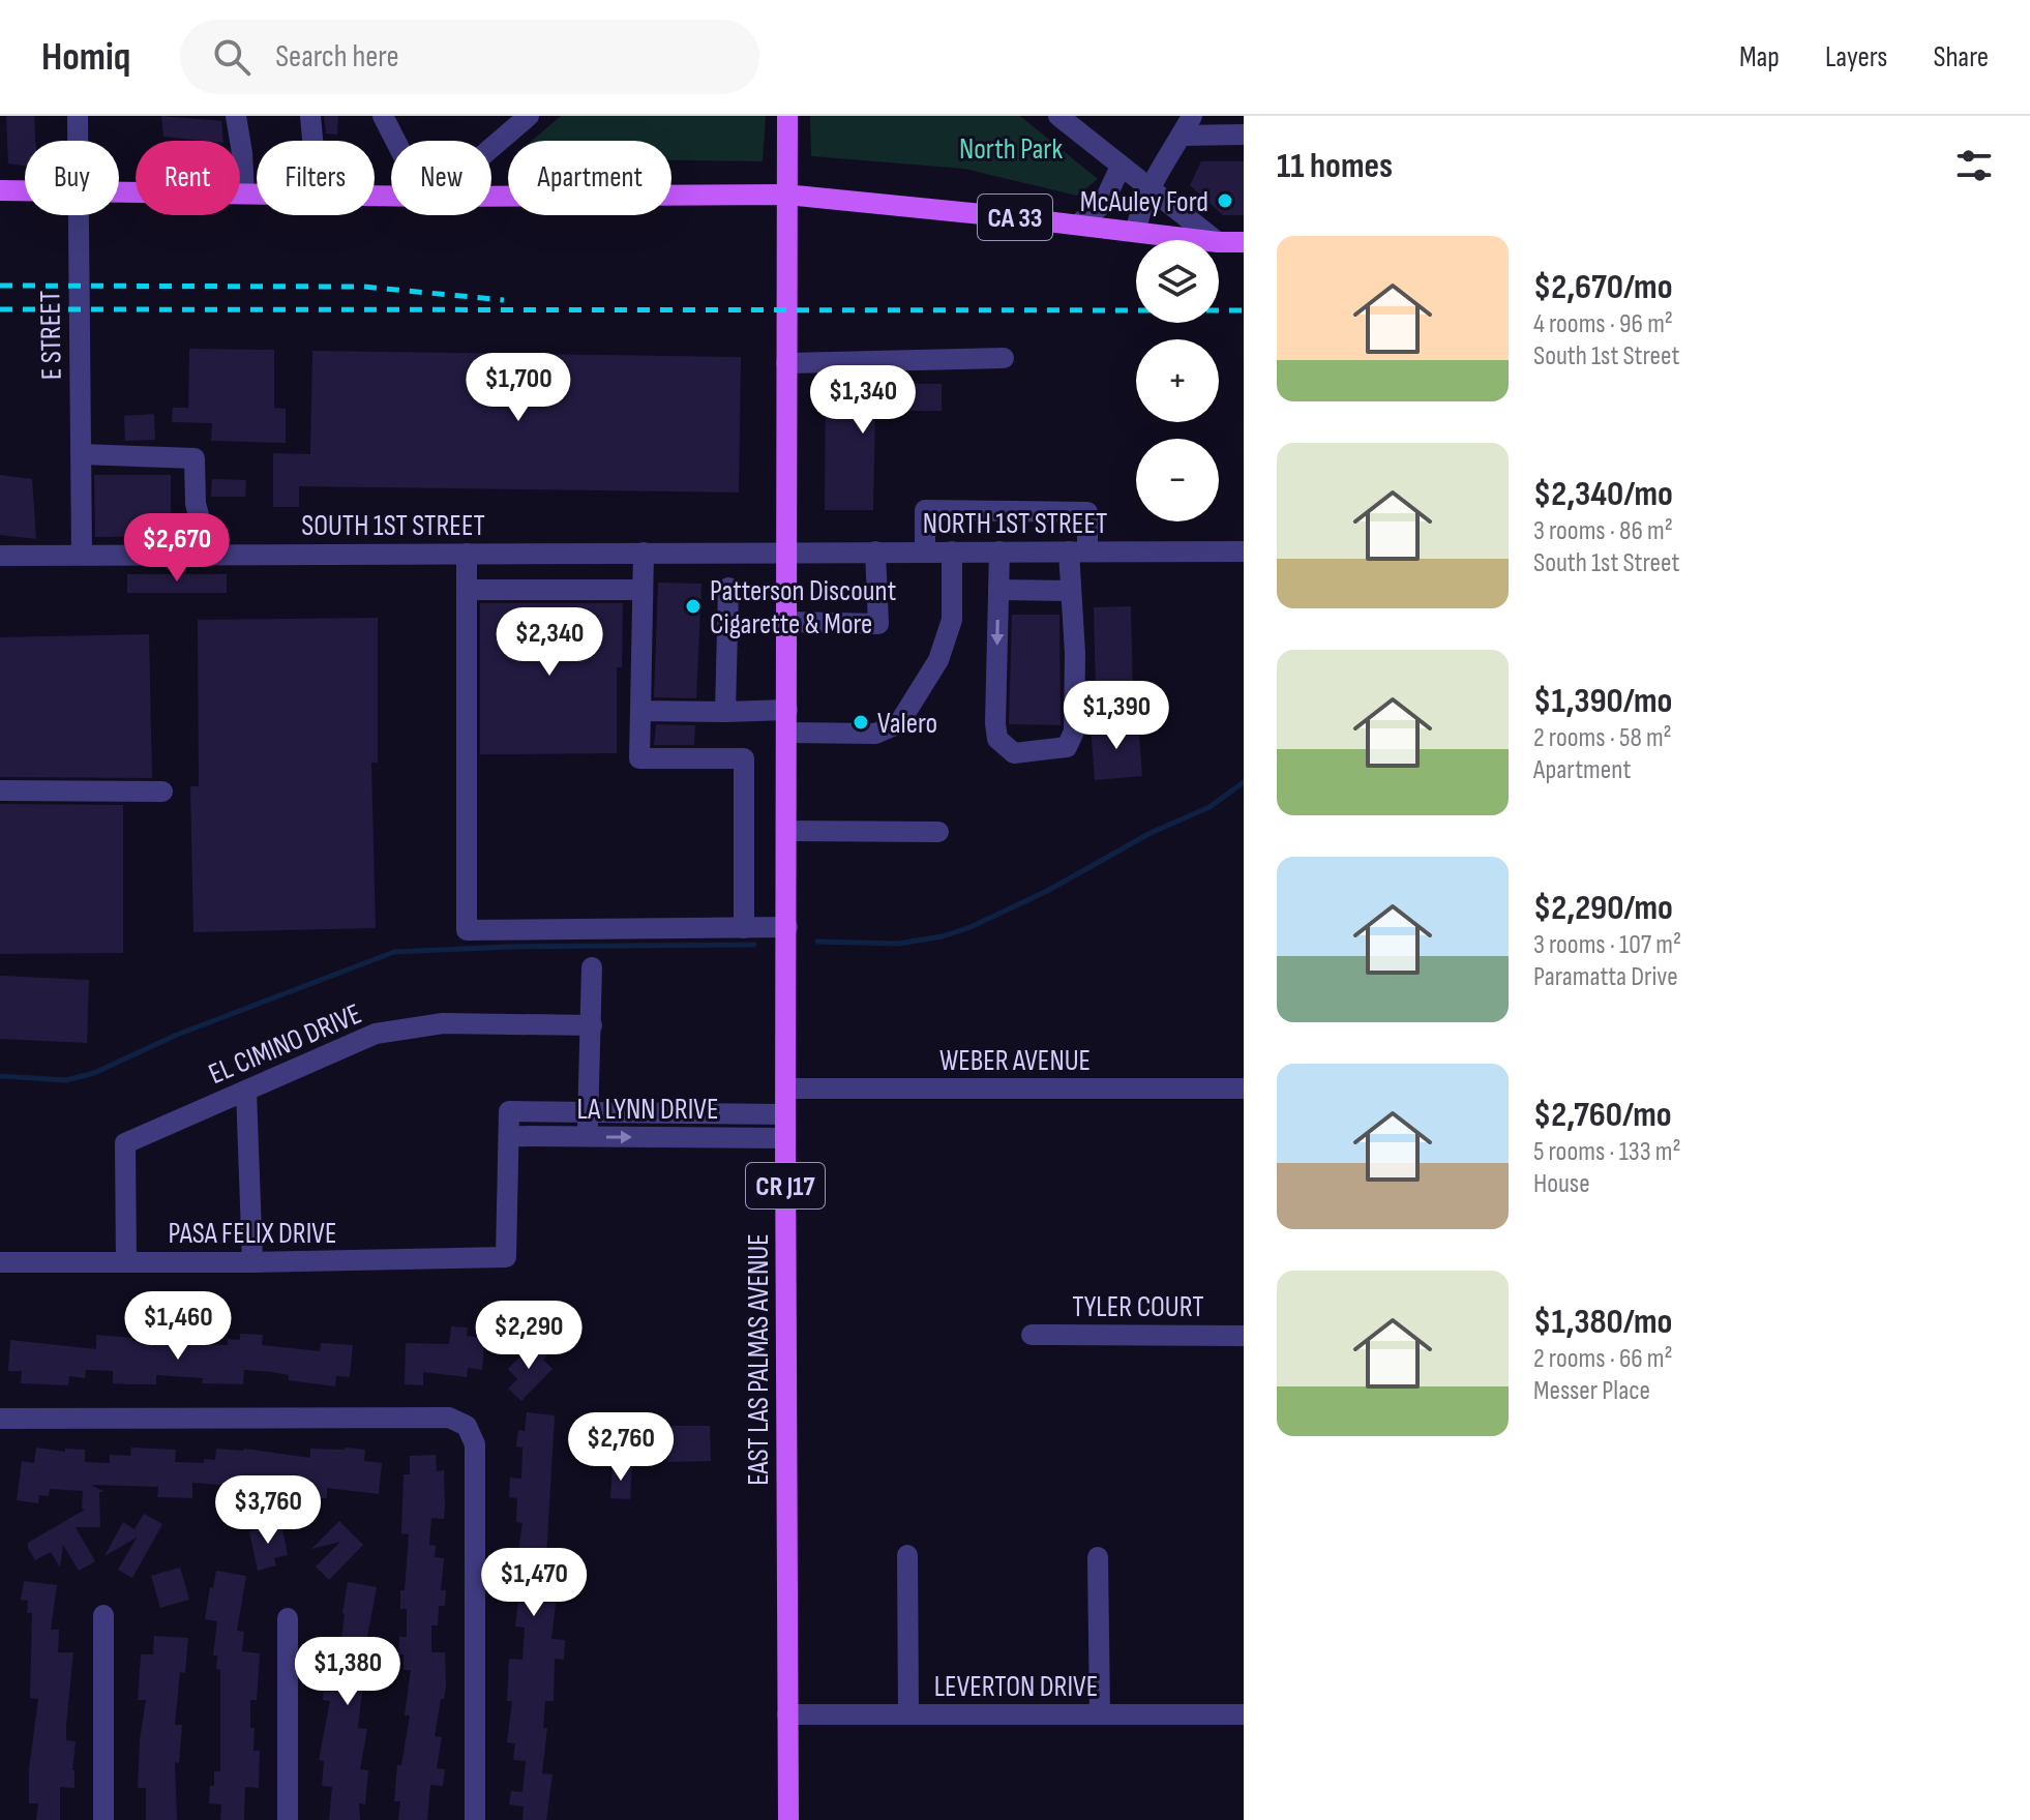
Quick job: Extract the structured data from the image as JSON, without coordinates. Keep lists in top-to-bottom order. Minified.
{"streets":{"main road":["CA 33","CR J17","EAST LAS PALMAS AVENUE"],"street":["E STREET","NORTH 1ST STREET","SOUTH 1ST STREET","EL CIMINO DRIVE","WEBER AVENUE","LA LYNN DRIVE","PASA FELIX DRIVE","TYLER COURT","LEVERTON DRIVE"]},"crossings":[["CA 33","CR J17"],["E STREET","SOUTH 1ST STREET"],["NORTH 1ST STREET","SOUTH 1ST STREET"],["NORTH 1ST STREET","CR J17"],["NORTH 1ST STREET","EAST LAS PALMAS AVENUE"],["SOUTH 1ST STREET","CR J17"],["SOUTH 1ST STREET","EAST LAS PALMAS AVENUE"],["EL CIMINO DRIVE","PASA FELIX DRIVE"],["WEBER AVENUE","EAST LAS PALMAS AVENUE"],["LA LYNN DRIVE","PASA FELIX DRIVE"],["LA LYNN DRIVE","EAST LAS PALMAS AVENUE"],["CR J17","EAST LAS PALMAS AVENUE"],["EAST LAS PALMAS AVENUE","LEVERTON DRIVE"]],"parks":["North Park"],"places":["McAuley Ford","Patterson Discount Cigarette & More","Valero"],"page":{"header":"Homiq","search":"Search here","nav":["Map","Layers","Share"],"heading":"11 homes","chip":["Buy","Rent","Filters","New","Apartment"],"list":[{"name":"$2,670/mo","note":"4 rooms · 96 m² · South 1st Street"},{"name":"$2,340/mo","note":"3 rooms · 86 m² · South 1st Street"},{"name":"$1,390/mo","note":"2 rooms · 58 m² · Apartment"},{"name":"$2,290/mo","note":"3 rooms · 107 m² · Paramatta Drive"},{"name":"$2,760/mo","note":"5 rooms · 133 m² · House"},{"name":"$1,380/mo","note":"2 rooms · 66 m² · Messer Place"}],"map_buttons":["+","−"],"price":["$1,700","$1,340","$2,670","$2,340","$1,390","$1,460","$2,290","$2,760","$3,760","$1,470","$1,380"]}}
